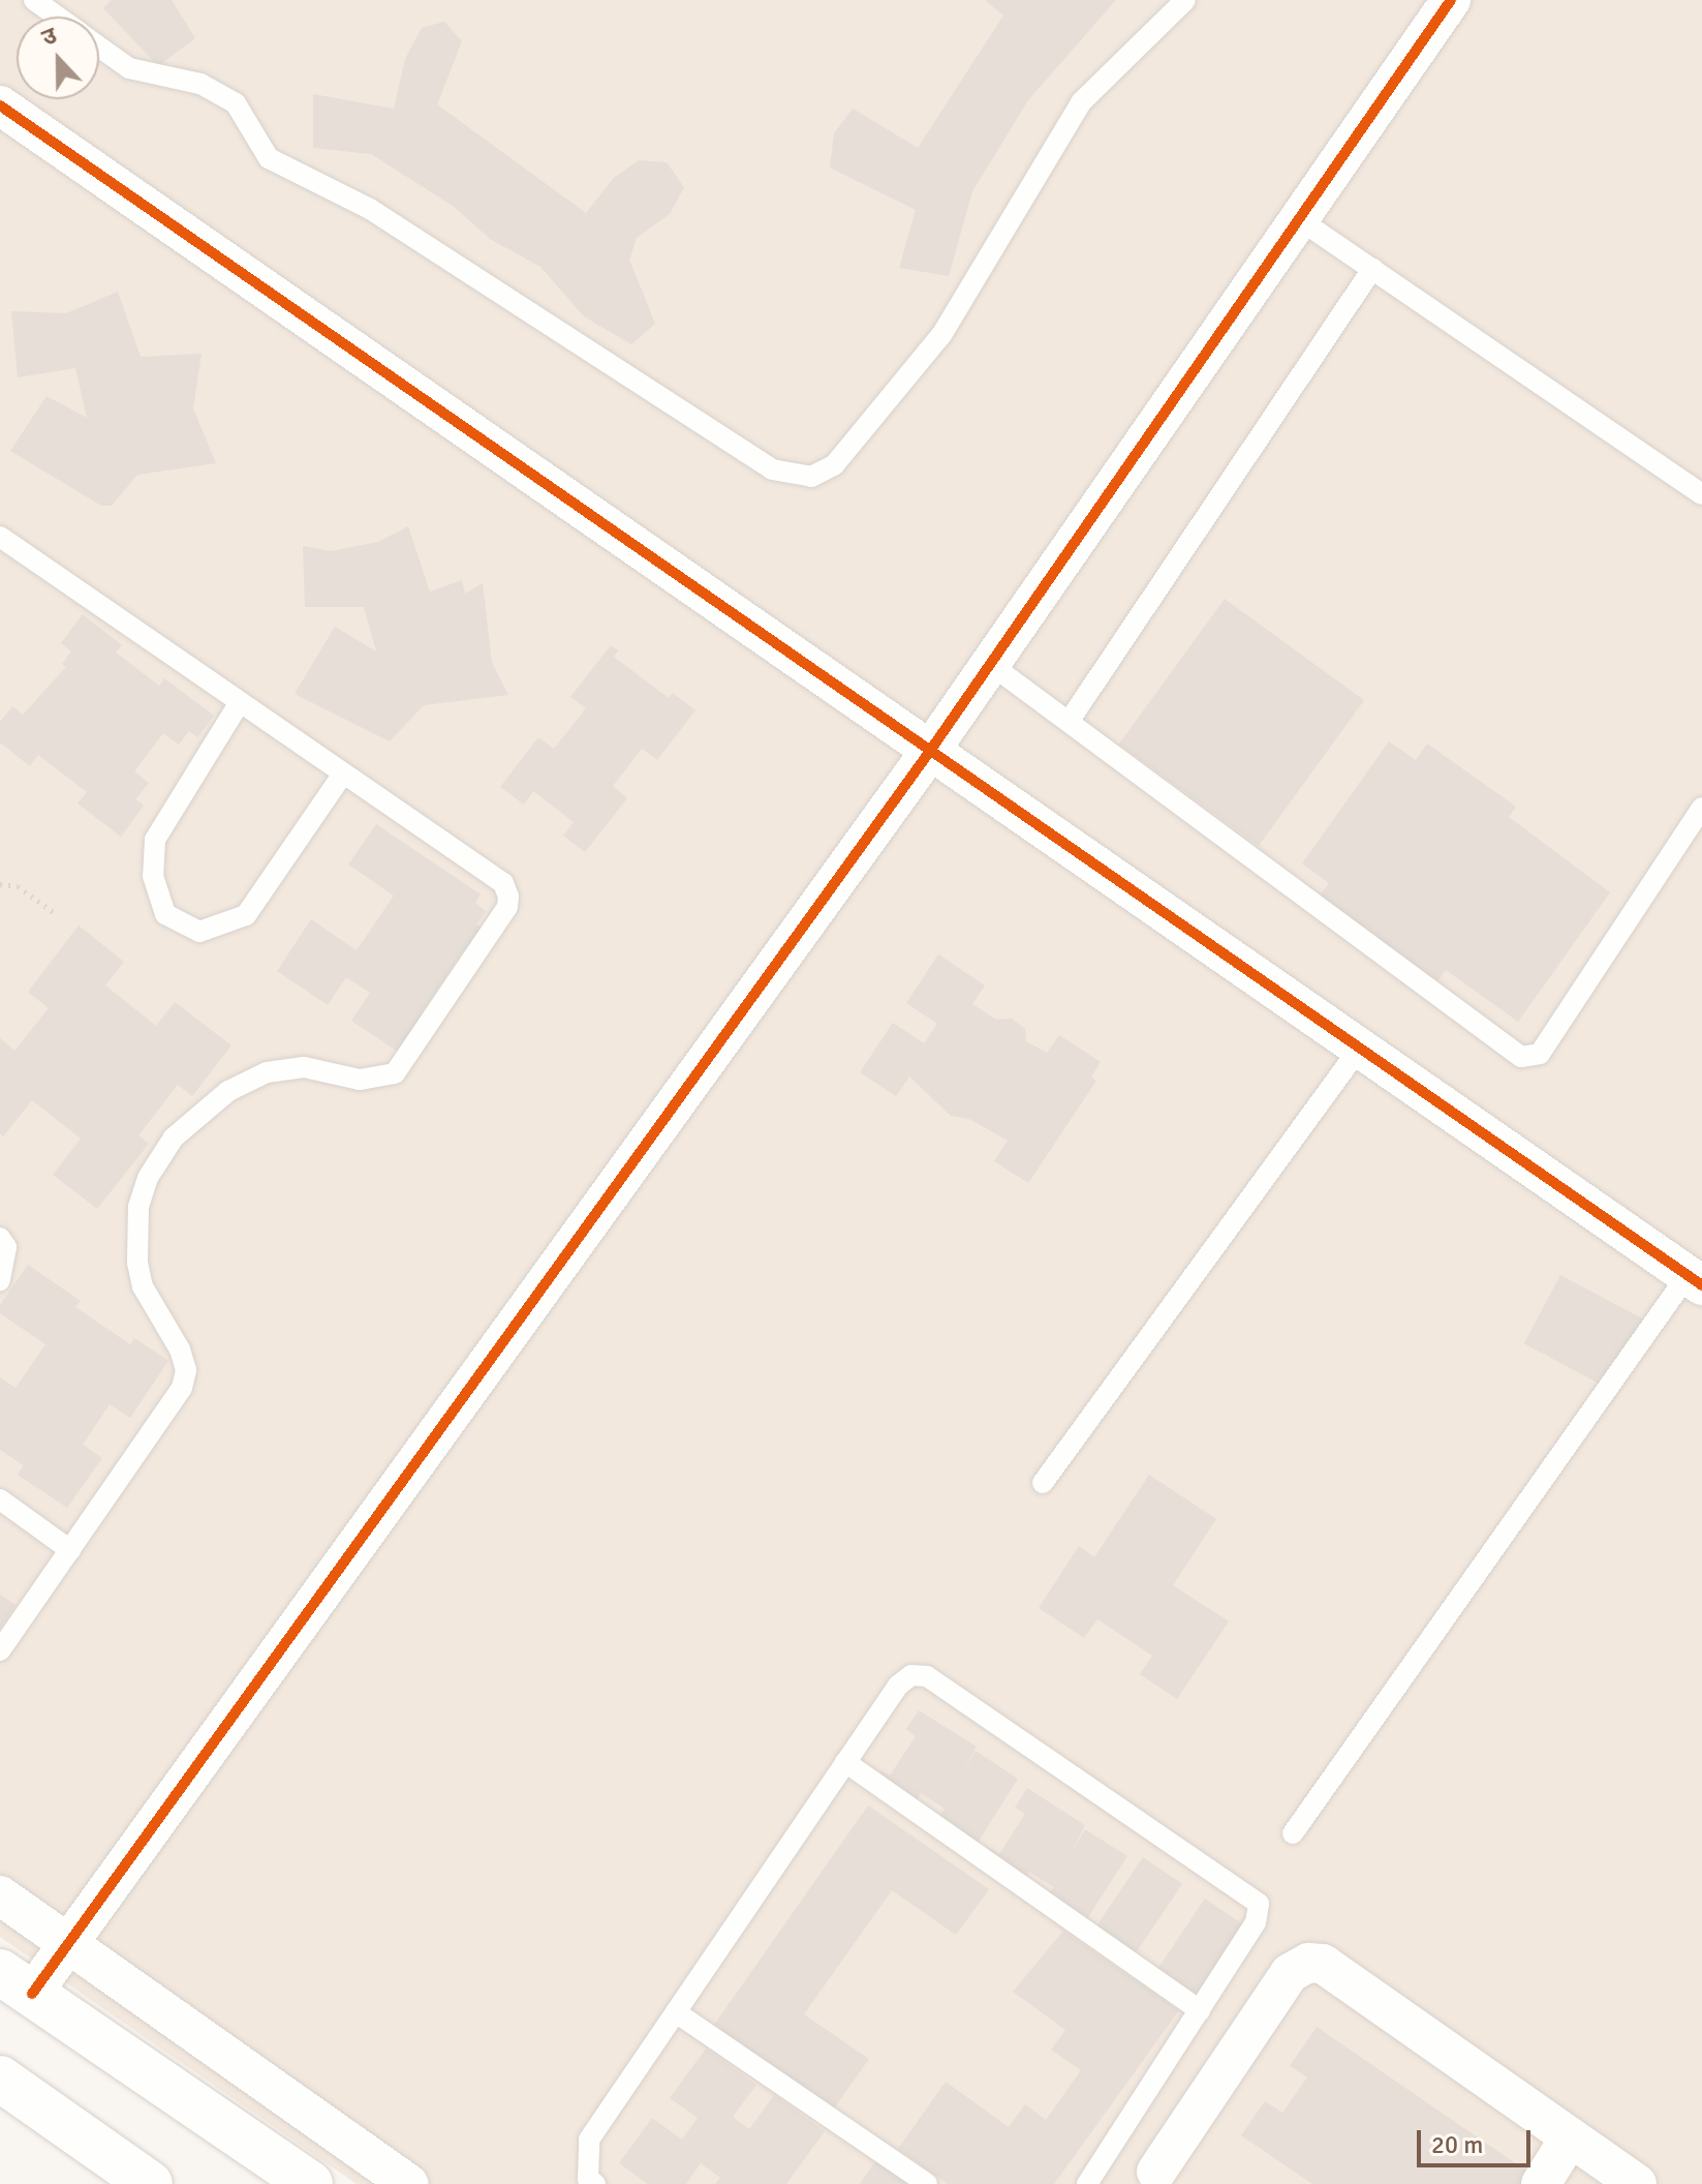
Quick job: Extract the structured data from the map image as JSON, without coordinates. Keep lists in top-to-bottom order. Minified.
{"scale_bar":"20 m","north":"top"}
